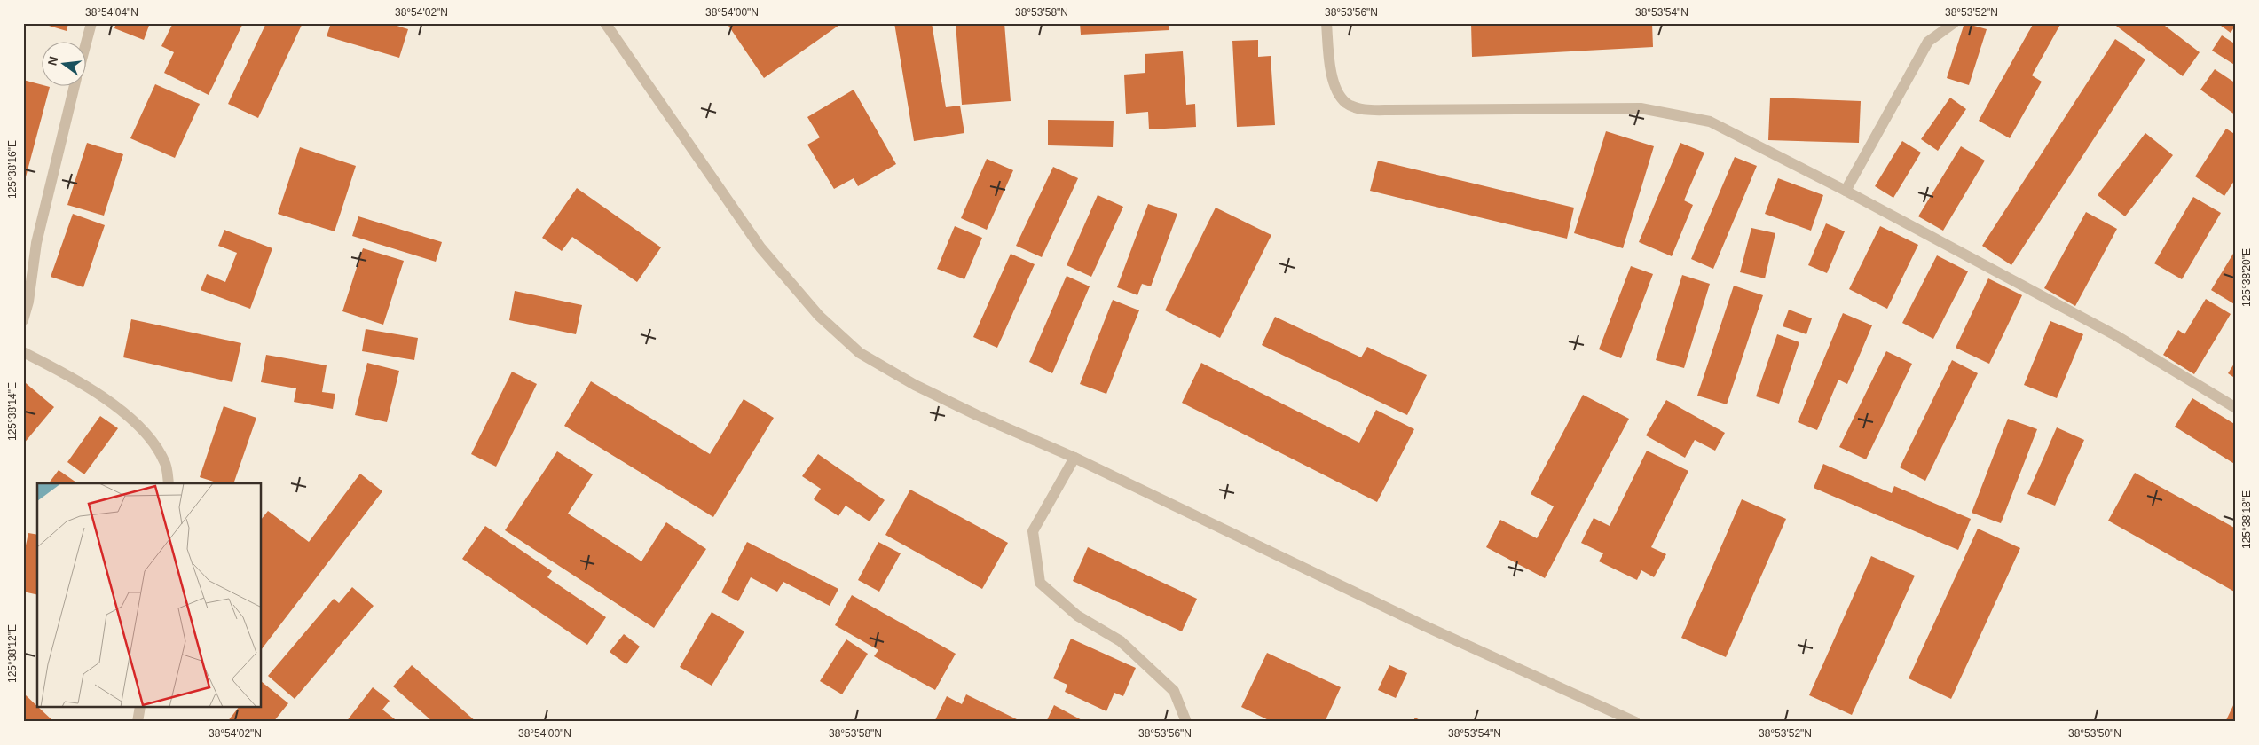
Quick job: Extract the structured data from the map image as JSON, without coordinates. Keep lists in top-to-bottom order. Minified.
{"north":"left","coordinates":["38°54'04\"N","38°54'02\"N","38°54'00\"N","38°53'58\"N","38°53'56\"N","38°53'54\"N","38°53'52\"N","125°38'16\"E","125°38'20\"E","125°38'14\"E","125°38'18\"E","125°38'12\"E","38°53'50\"N"]}
